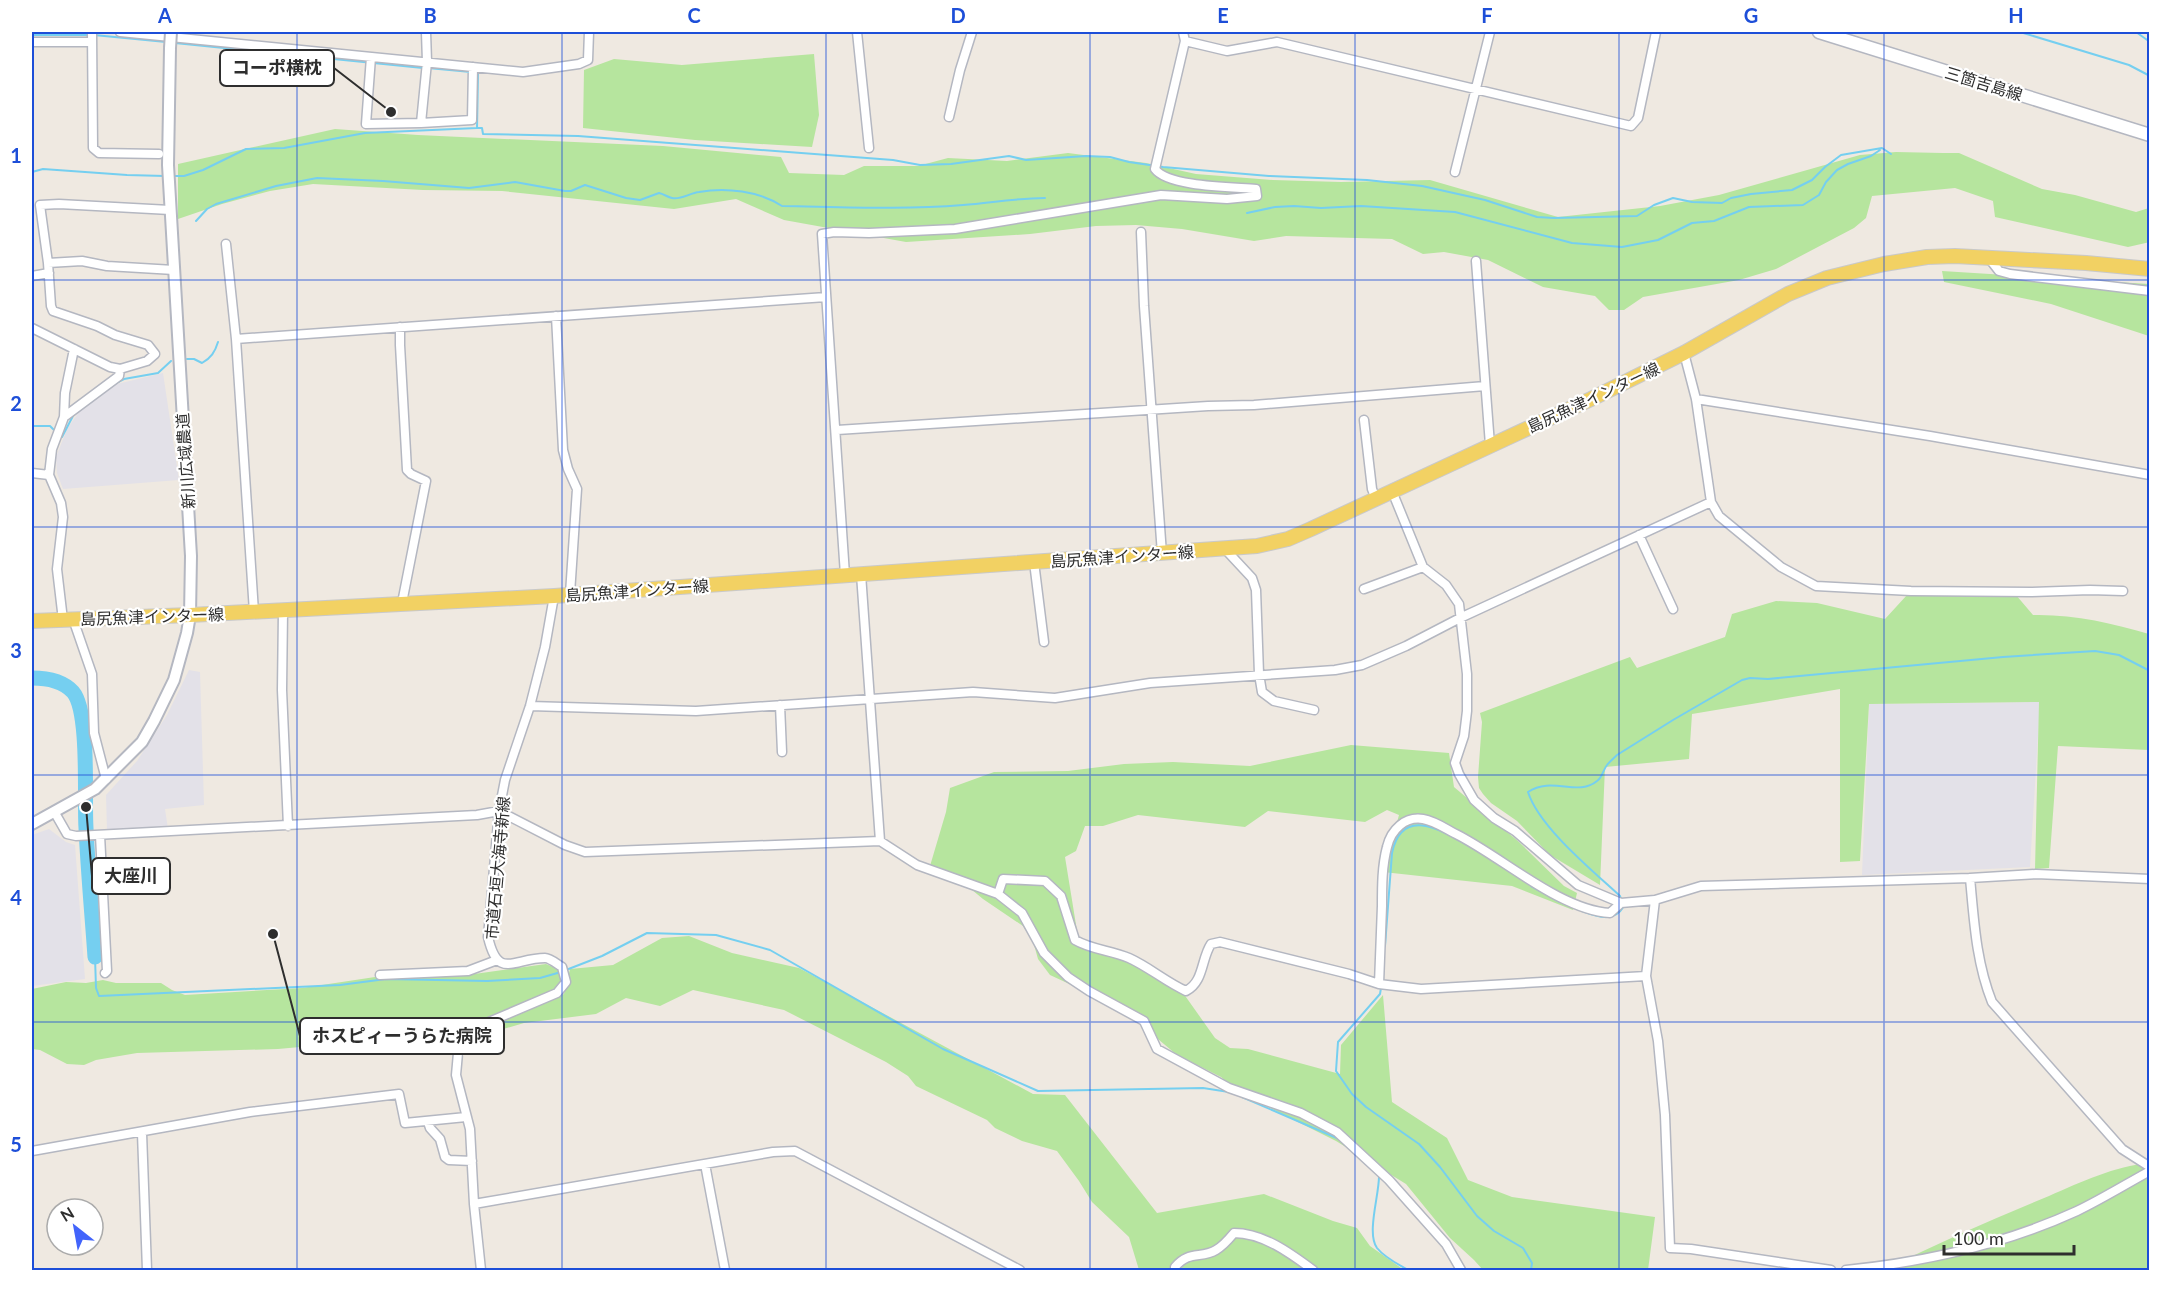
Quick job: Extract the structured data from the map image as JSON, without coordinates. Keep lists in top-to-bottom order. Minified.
{"streets":{"main road":["三箇吉島線","島尻魚津インター線"],"street":["新川広域農道","市道石垣大海寺新線"]},"crossings":[["島尻魚津インター線","新川広域農道"],["島尻魚津インター線","市道石垣大海寺新線"]],"places":["コーポ横枕","大座川","ホスピィーうらた病院"],"scale_bar":"100 m","north":"top left","grid":{"columns":["A","B","C","D","E","F","G","H"],"rows":["1","2","3","4","5"]}}
